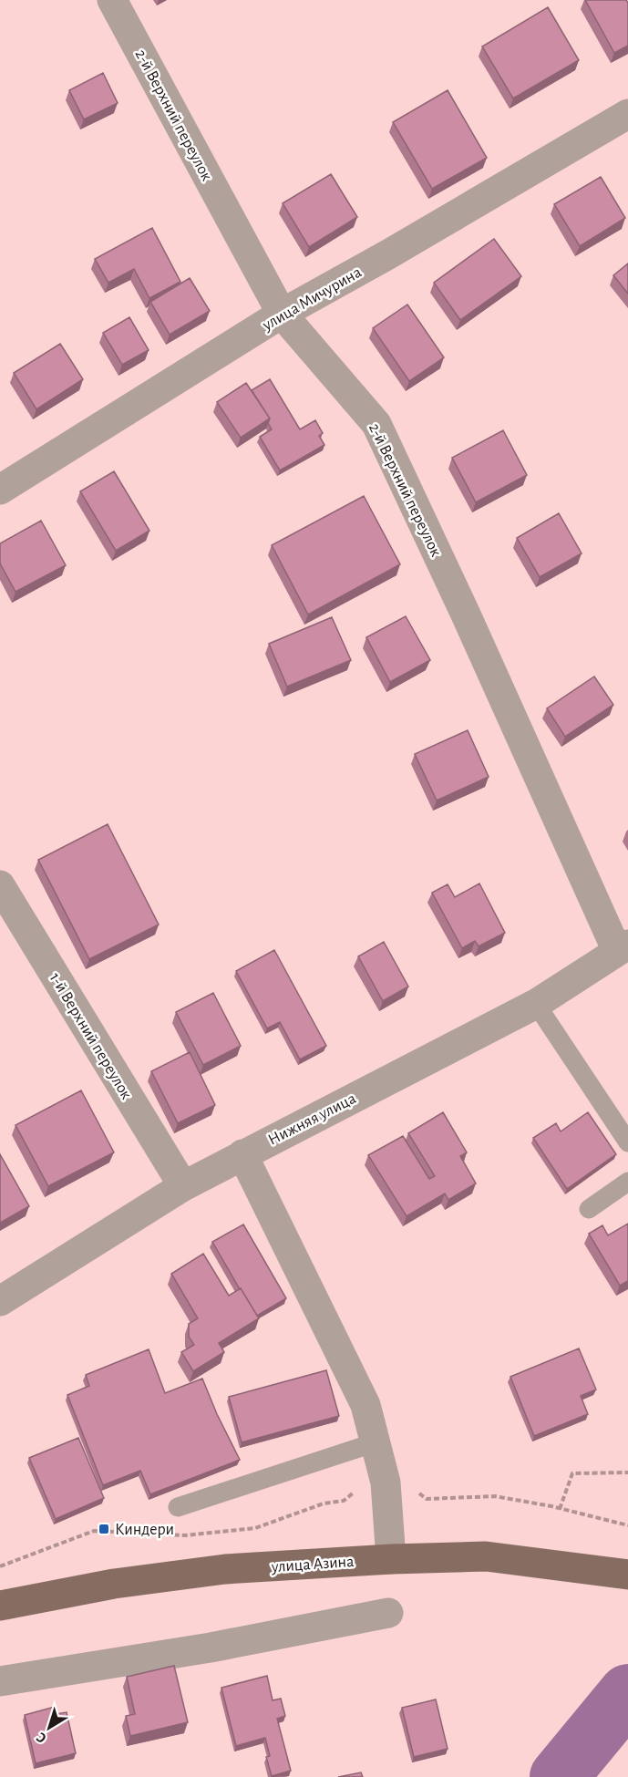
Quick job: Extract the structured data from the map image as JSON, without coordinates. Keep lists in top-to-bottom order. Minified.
{"streets":{"main road":["улица Азина"],"street":["2-й Верхний переулок","улица Мичурина","1-й Верхний переулок","Нижняя улица"]},"crossings":[["2-й Верхний переулок","улица Мичурина"],["2-й Верхний переулок","Нижняя улица"],["1-й Верхний переулок","Нижняя улица"]],"places":{"transit":["Киндери"]},"north":"bottom left"}
